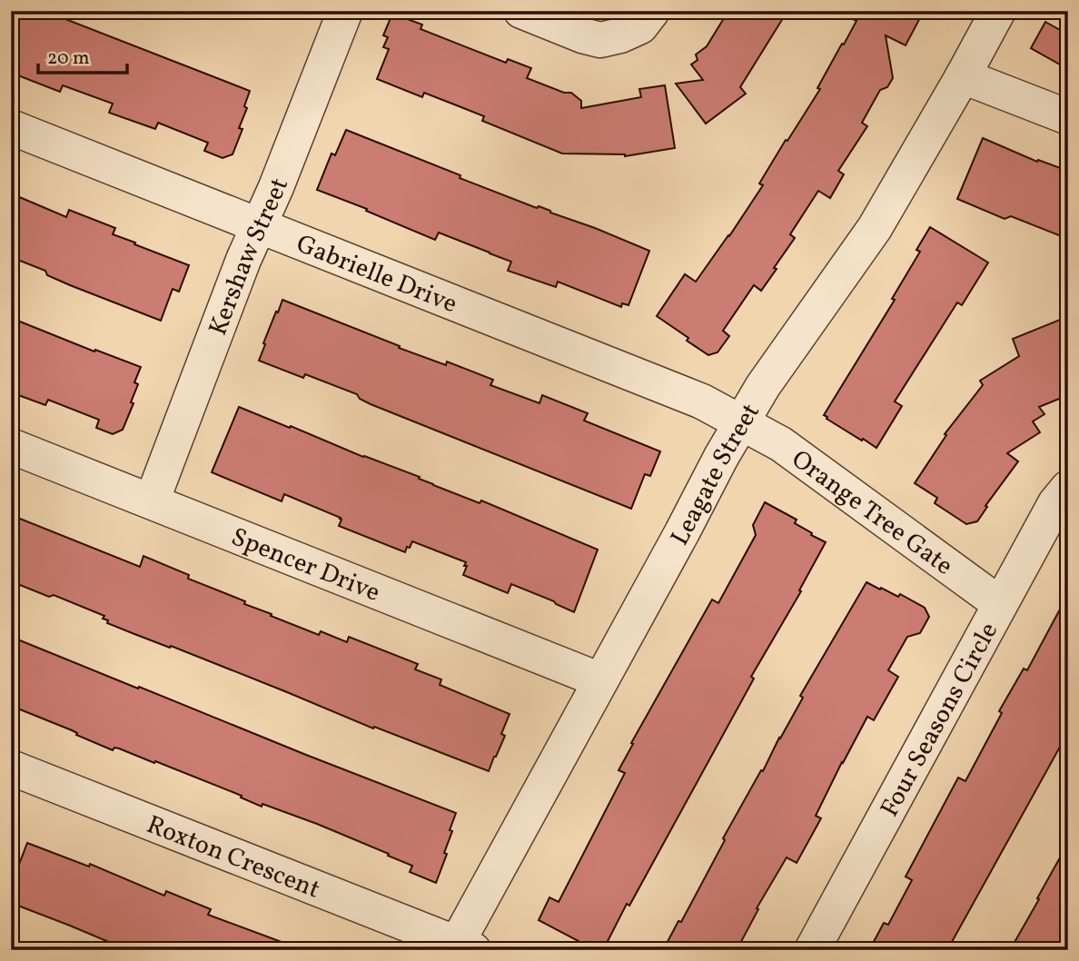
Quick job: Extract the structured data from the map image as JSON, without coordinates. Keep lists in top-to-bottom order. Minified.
{"streets":{"street":["Kershaw Street","Gabrielle Drive","Leagate Street","Orange Tree Gate","Spencer Drive","Four Seasons Circle","Roxton Crescent"]},"crossings":[["Kershaw Street","Gabrielle Drive"],["Kershaw Street","Spencer Drive"],["Gabrielle Drive","Leagate Street"],["Gabrielle Drive","Orange Tree Gate"],["Leagate Street","Orange Tree Gate"],["Leagate Street","Spencer Drive"],["Leagate Street","Roxton Crescent"],["Orange Tree Gate","Four Seasons Circle"]],"scale_bar":"20 m"}
